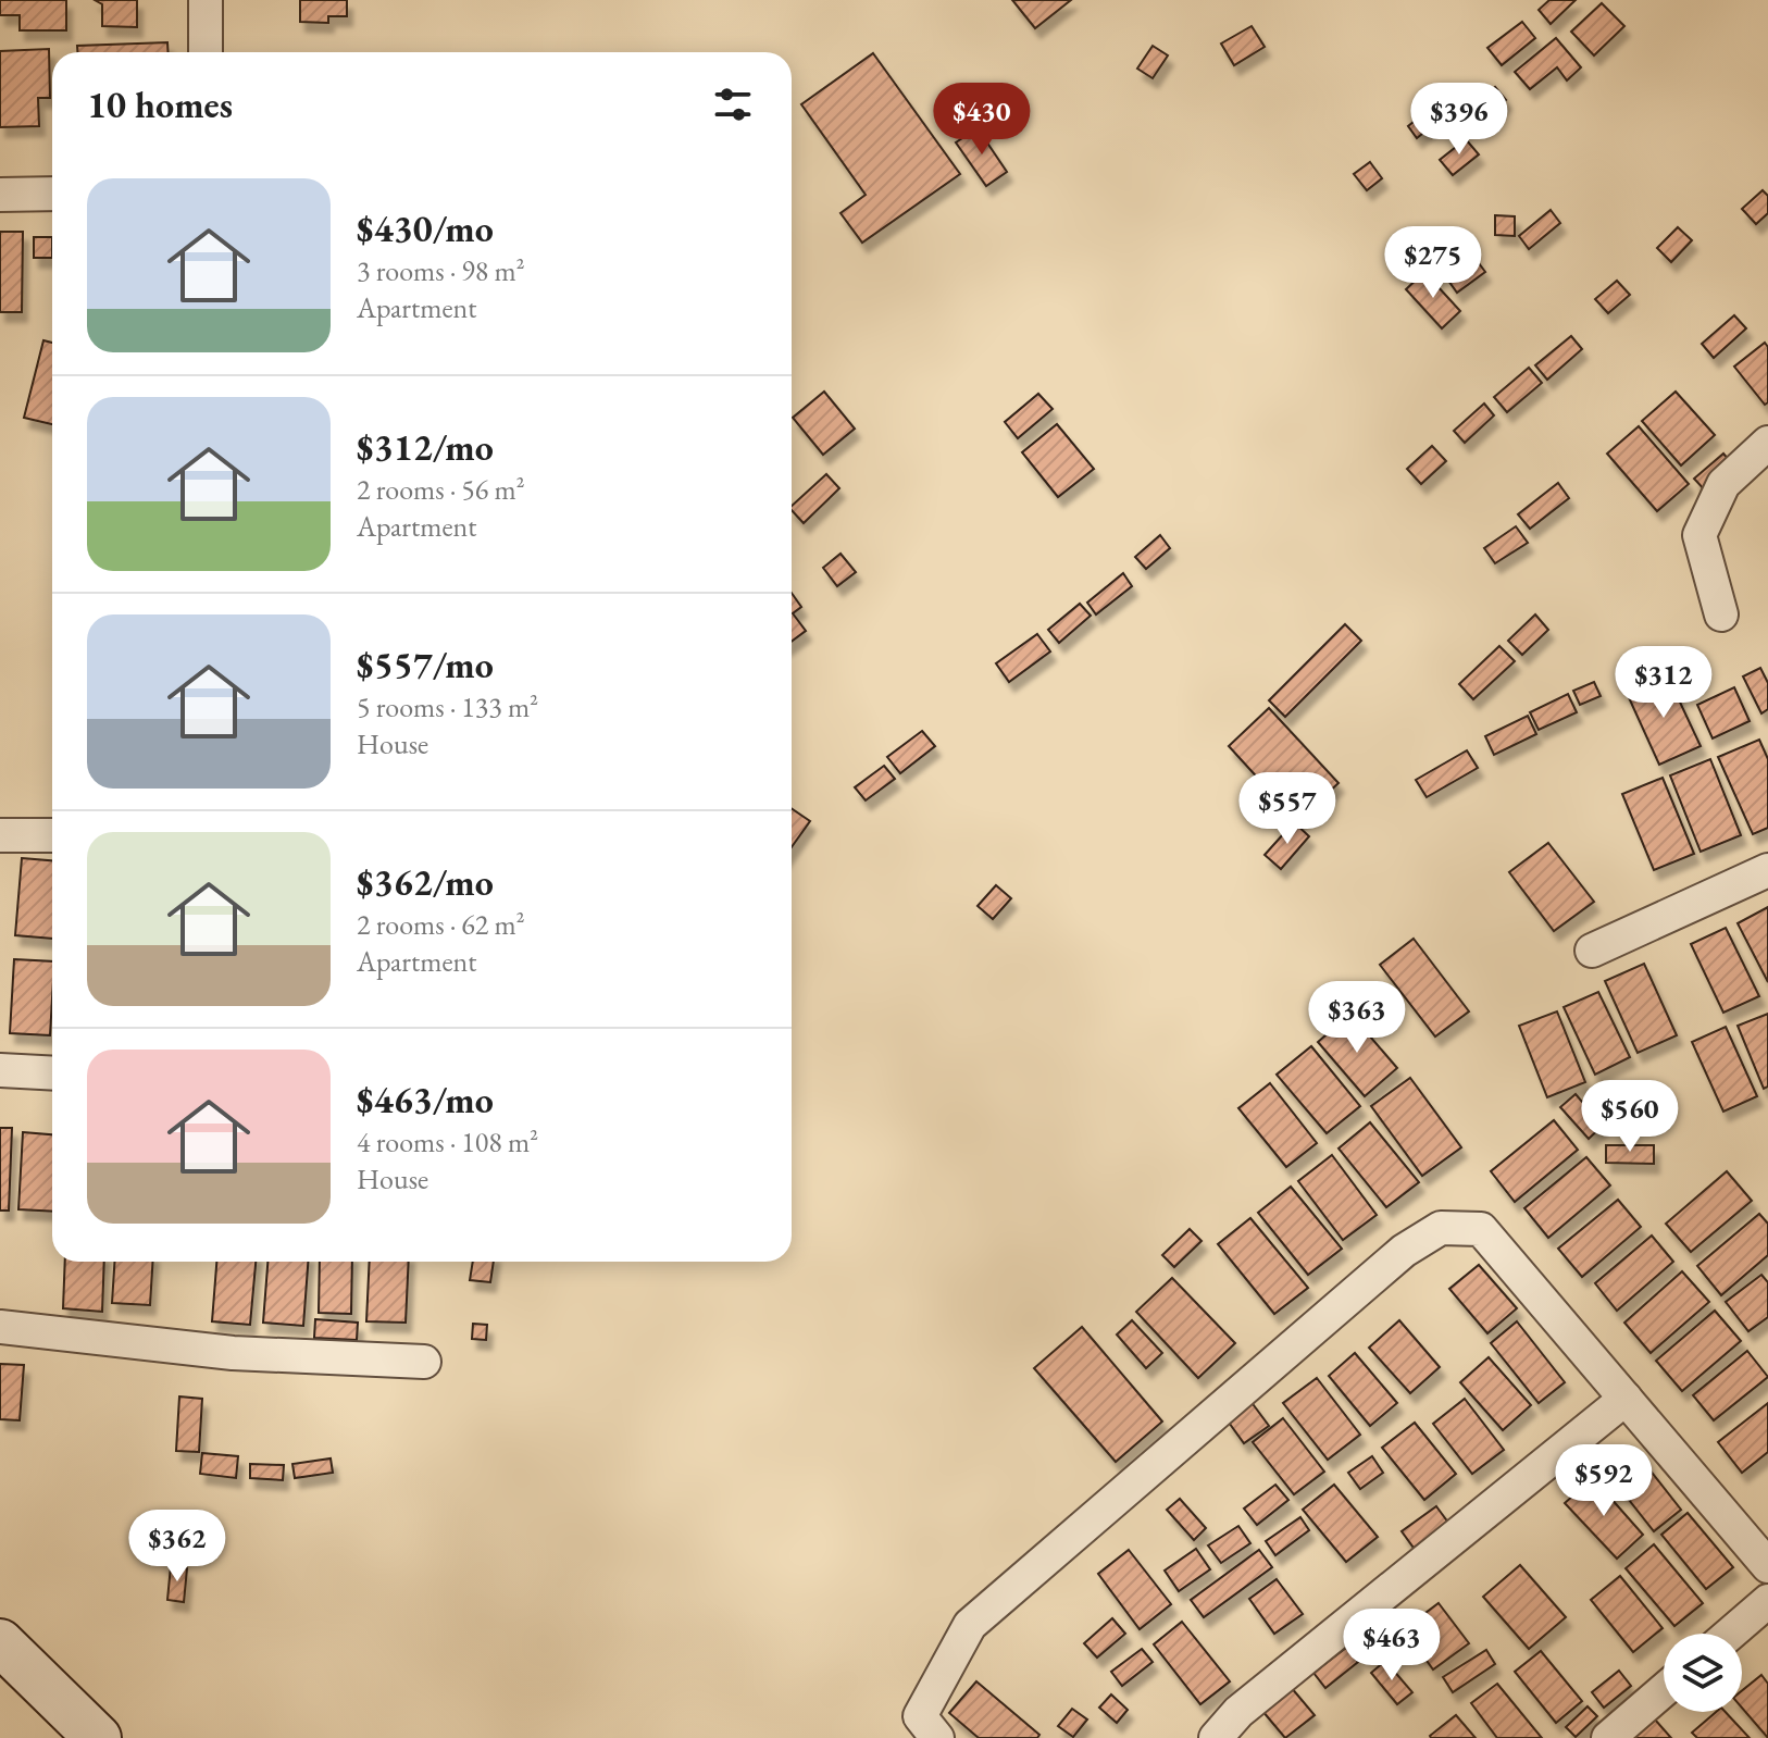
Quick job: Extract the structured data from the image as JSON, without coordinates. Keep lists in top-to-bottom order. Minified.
{"page":{"heading":"10 homes","price":["$430","$396","$275","$312","$557","$363","$560","$592","$362","$463"],"list":[{"name":"$430/mo","note":"3 rooms · 98 m² · Apartment"},{"name":"$312/mo","note":"2 rooms · 56 m² · Apartment"},{"name":"$557/mo","note":"5 rooms · 133 m² · House"},{"name":"$362/mo","note":"2 rooms · 62 m² · Apartment"},{"name":"$463/mo","note":"4 rooms · 108 m² · House"}]}}
